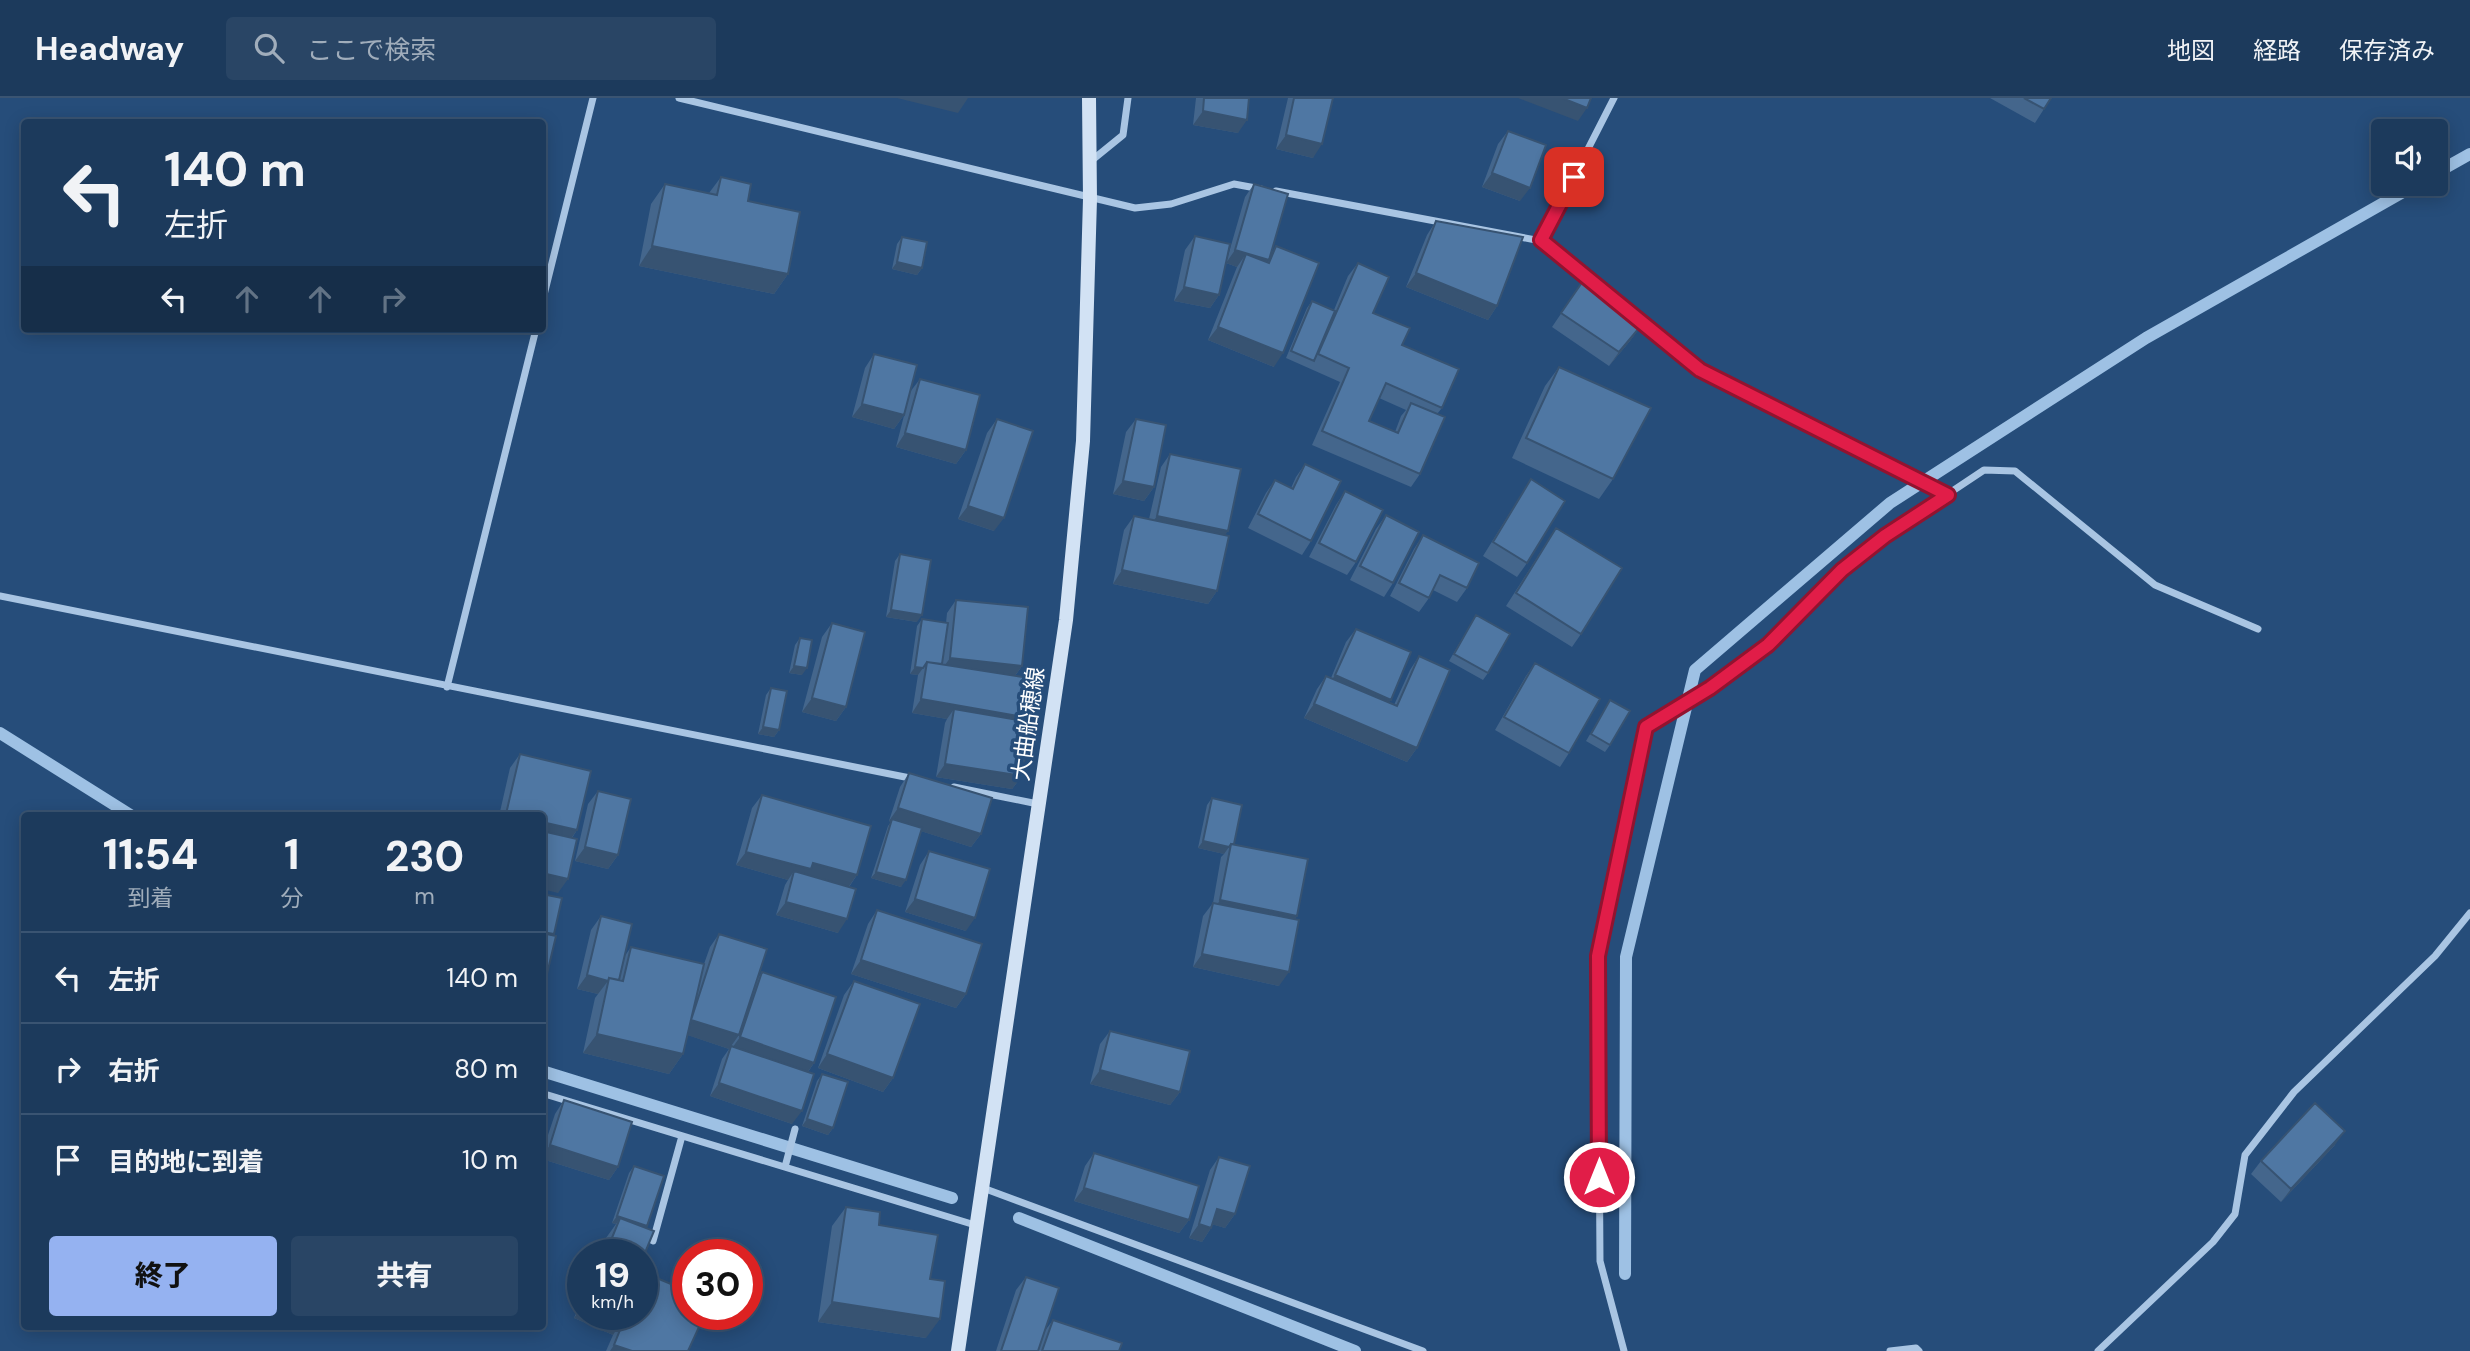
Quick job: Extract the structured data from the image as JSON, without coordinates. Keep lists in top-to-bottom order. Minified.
{"streets":{"main road":["大曲船穂線"]},"page":{"header":"Headway","search":"ここで検索","nav":["地図","経路","保存済み"],"turn":["140 m","左折"],"eta":["11:54","到着","1","分","230","m"],"list":[{"name":"左折","value":"140 m"},{"name":"右折","value":"80 m"},{"name":"目的地に到着","value":"10 m"}],"buttons":["終了","共有"],"speed":"19 km/h","limit":"30"}}
